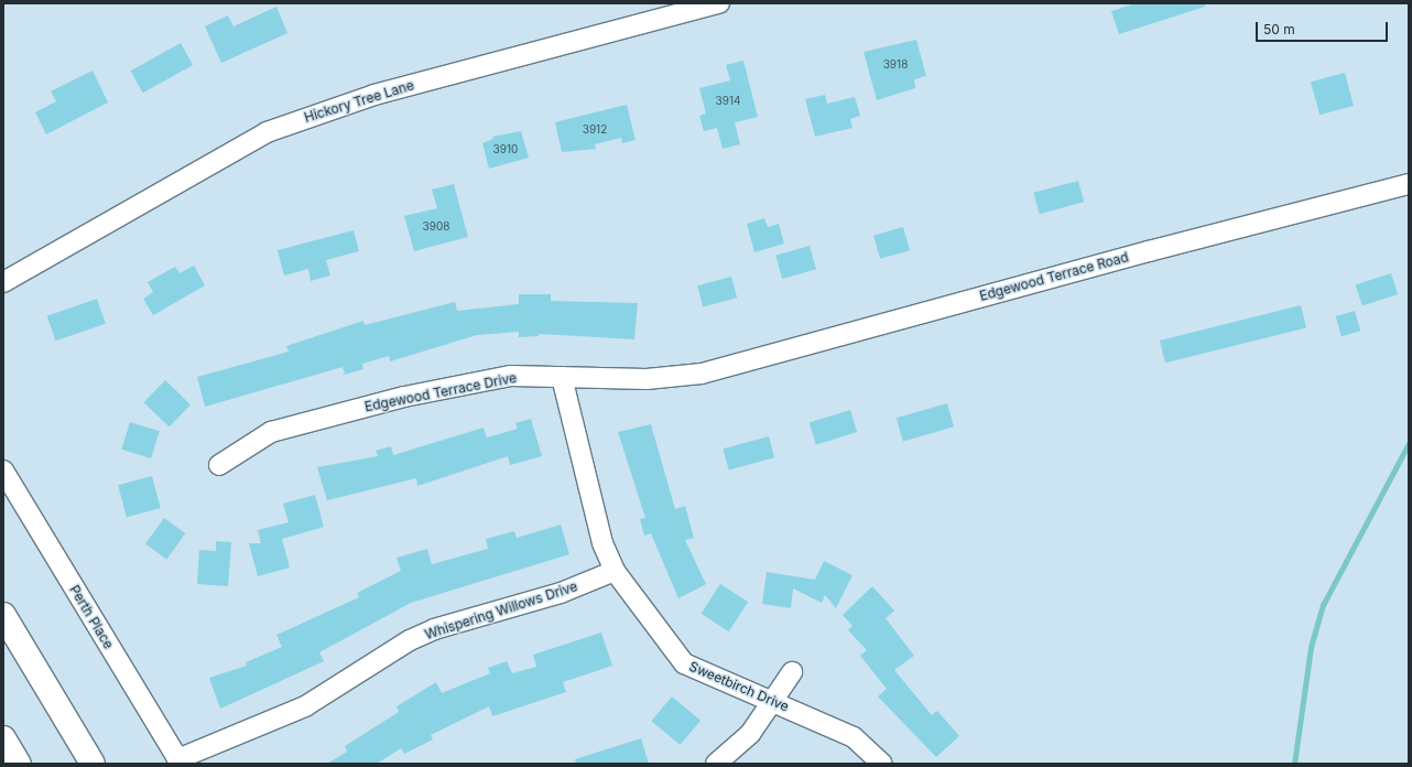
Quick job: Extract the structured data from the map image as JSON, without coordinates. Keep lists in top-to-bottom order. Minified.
{"streets":{"street":["Hickory Tree Lane","Edgewood Terrace Road","Edgewood Terrace Drive","Whispering Willows Drive","Perth Place","Sweetbirch Drive"]},"crossings":[["Edgewood Terrace Road","Edgewood Terrace Drive"],["Edgewood Terrace Drive","Sweetbirch Drive"],["Whispering Willows Drive","Perth Place"],["Whispering Willows Drive","Sweetbirch Drive"]],"house_numbers":["3918","3914","3912","3910","3908"],"scale_bar":"50 m"}
